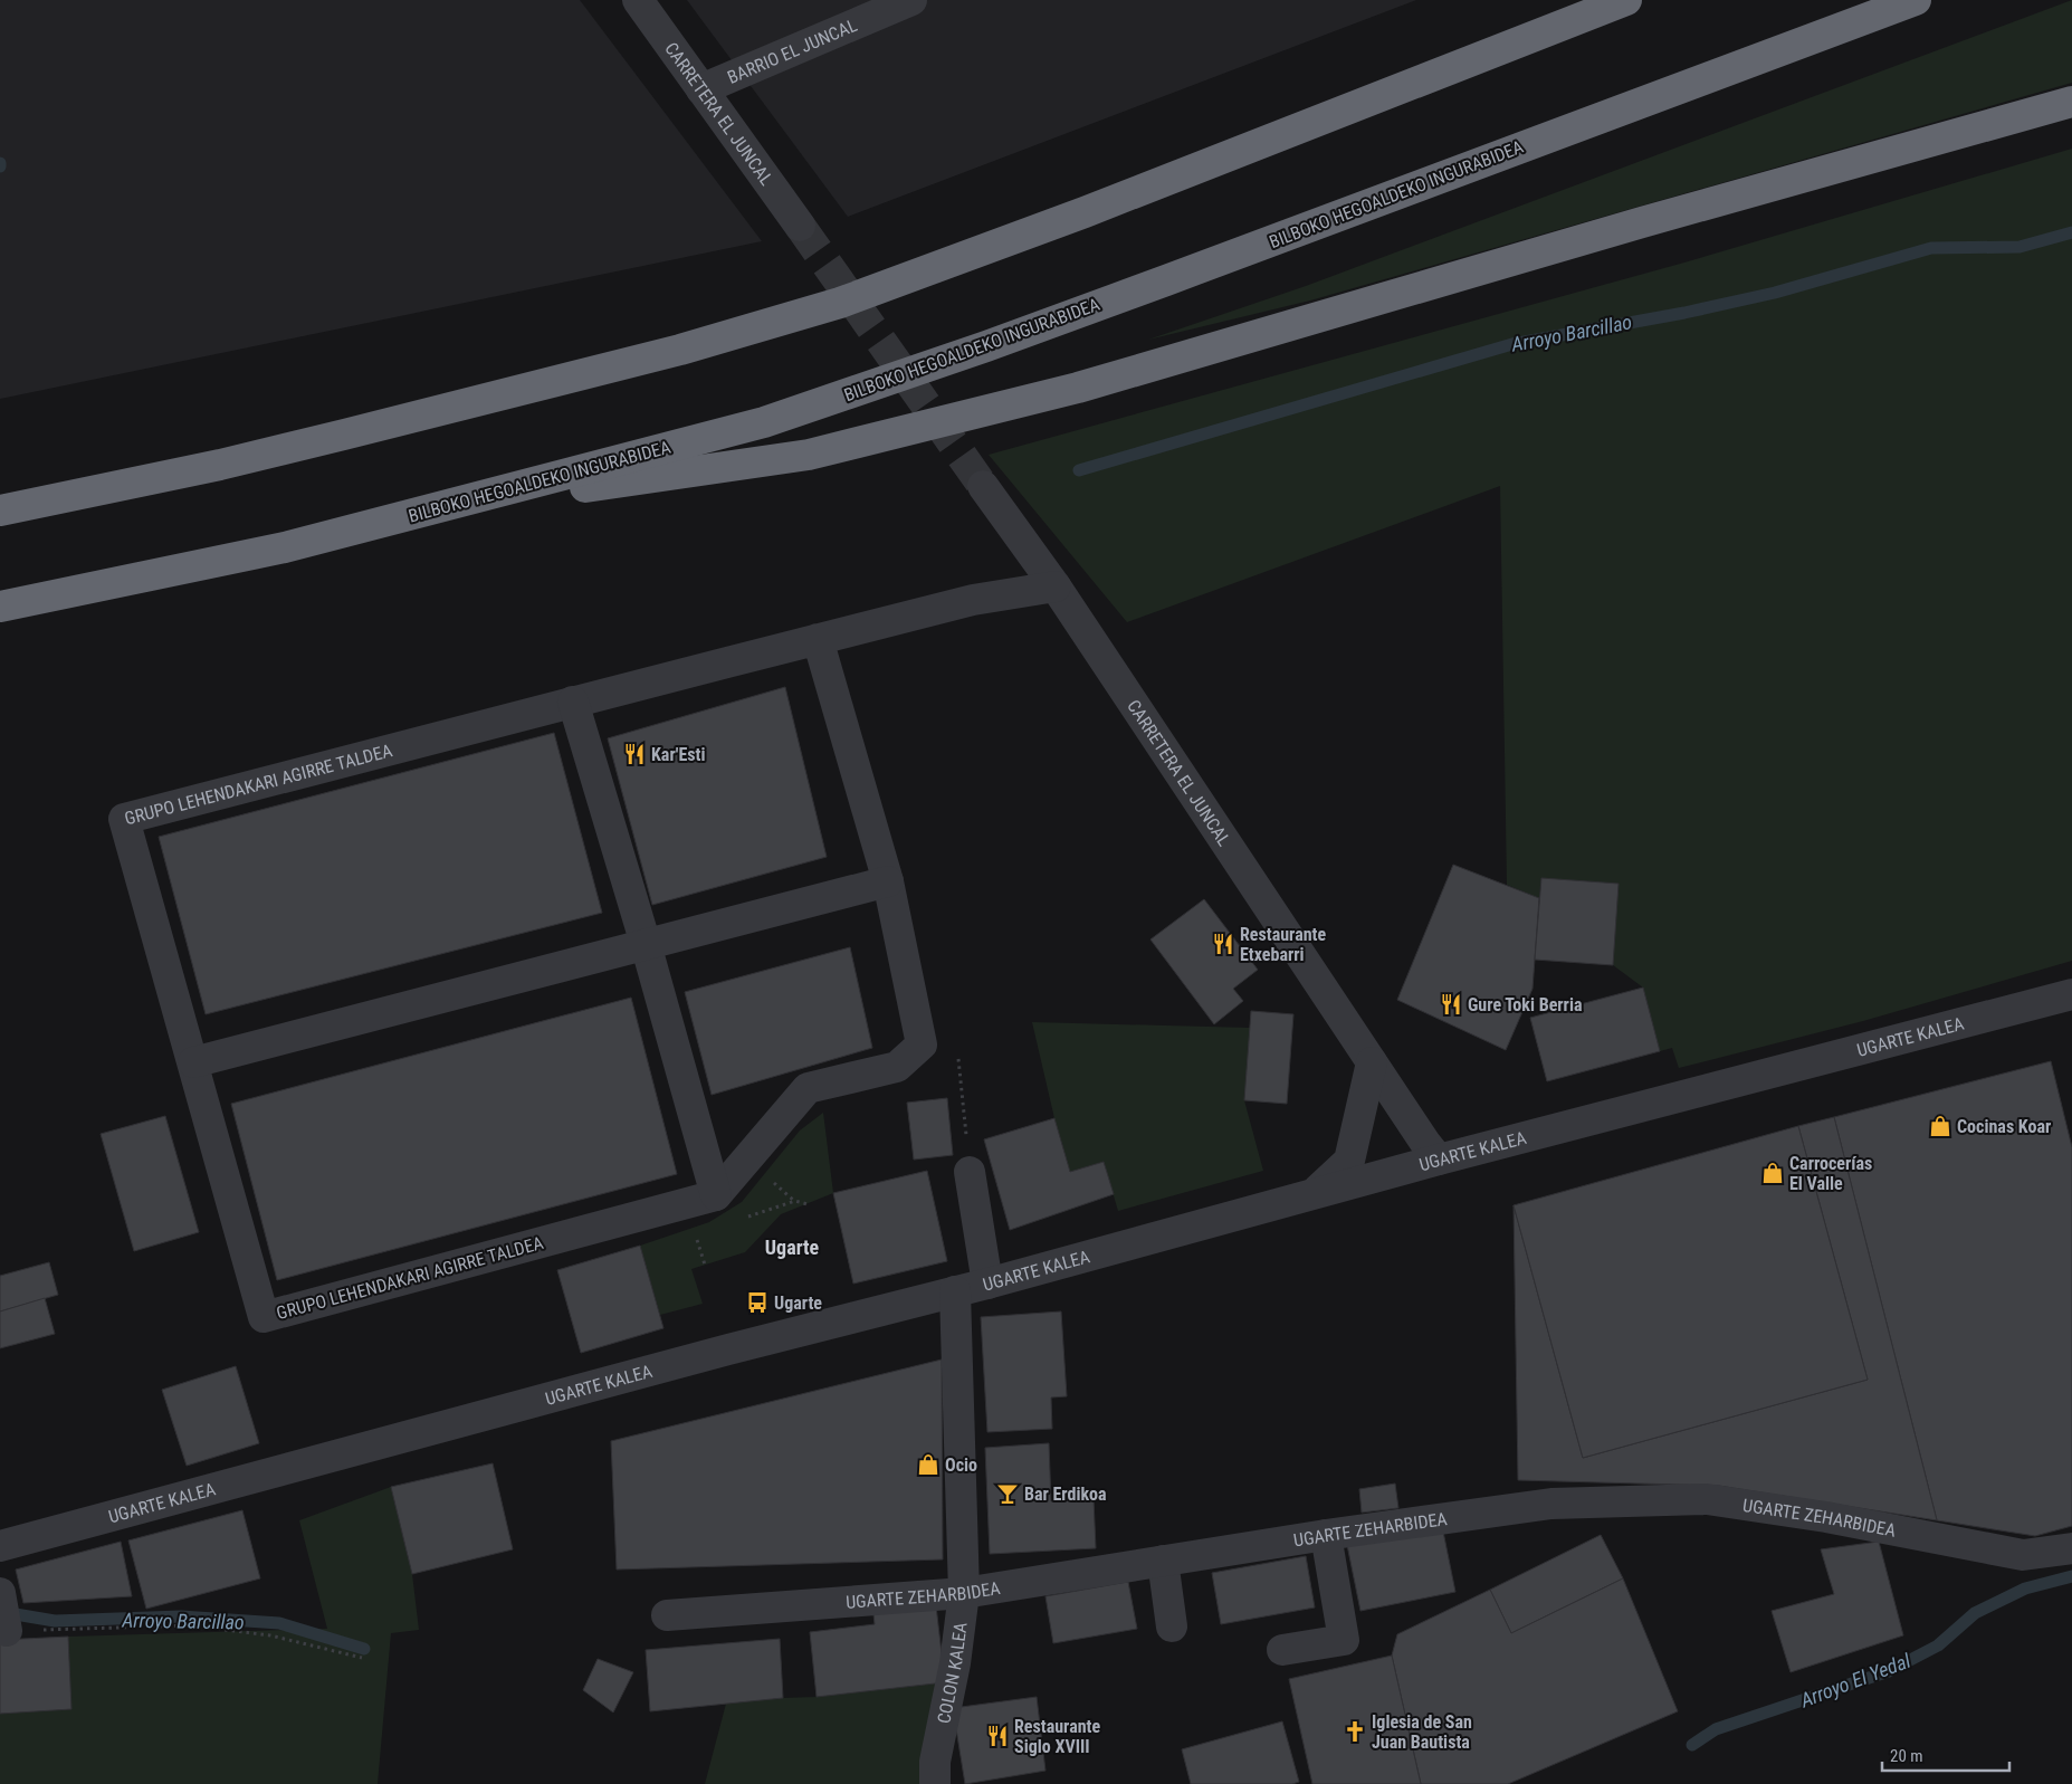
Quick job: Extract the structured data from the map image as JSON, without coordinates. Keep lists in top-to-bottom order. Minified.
{"streets":{"highway":["BILBOKO HEGOALDEKO INGURABIDEA"],"street":["BARRIO EL JUNCAL","CARRETERA EL JUNCAL","GRUPO LEHENDAKARI AGIRRE TALDEA","UGARTE KALEA","UGARTE ZEHARBIDEA","COLON KALEA"]},"crossings":[["BARRIO EL JUNCAL","CARRETERA EL JUNCAL"],["CARRETERA EL JUNCAL","GRUPO LEHENDAKARI AGIRRE TALDEA"],["CARRETERA EL JUNCAL","UGARTE KALEA"],["UGARTE KALEA","COLON KALEA"],["UGARTE ZEHARBIDEA","COLON KALEA"]],"districts":["Ugarte"],"water":["Arroyo Barcillao","Arroyo El Yedal"],"places":{"restaurant":["Kar'Esti","Restaurante Etxebarri","Gure Toki Berria","Restaurante Siglo XVIII"],"shop":["Cocinas Koar","Carrocerías El Valle","Ocio"],"bus stop":["Ugarte"],"bar":["Bar Erdikoa"],"church":["Iglesia de San Juan Bautista"]},"scale_bar":"20 m"}
